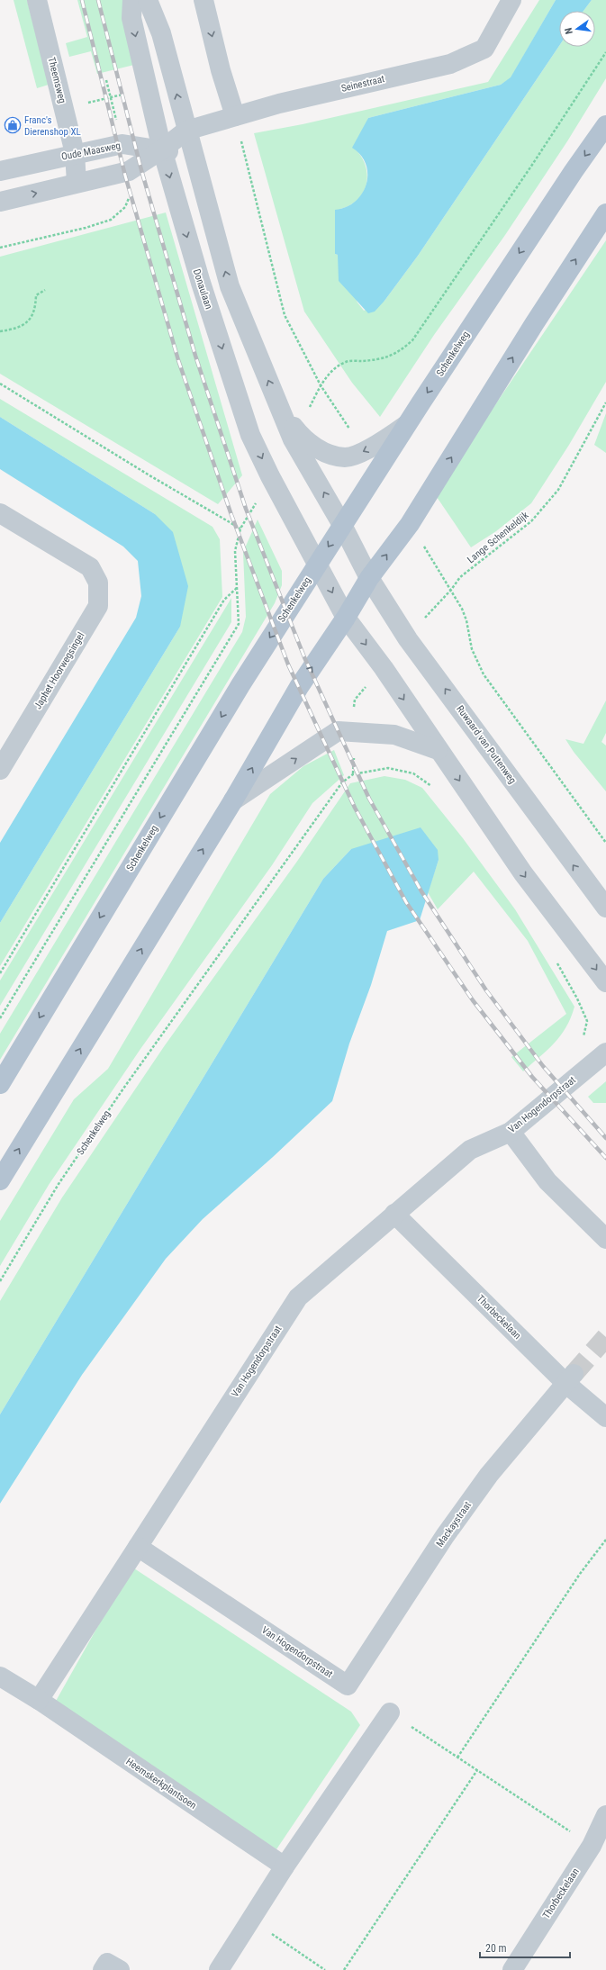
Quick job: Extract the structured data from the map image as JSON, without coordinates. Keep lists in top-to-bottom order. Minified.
{"streets":{"main road":["Schenkelweg"],"street":["Theemsweg","Seinestraat","Oude Maasweg","Donaulaan","Japhet Hoorwegsingel","Ruwaard van Puttenweg","Van Hogendorpstraat","Thorbeckelaan","Mackaystraat","Heemskerkplantsoen"],"path":["Lange Schenkeldijk"]},"crossings":[["Theemsweg","Oude Maasweg"],["Oude Maasweg","Donaulaan"],["Donaulaan","Schenkelweg"],["Schenkelweg","Ruwaard van Puttenweg"],["Van Hogendorpstraat","Thorbeckelaan"],["Van Hogendorpstraat","Mackaystraat"],["Thorbeckelaan","Mackaystraat"]],"places":{"shop":["Franc's Dierenshop XL"]},"scale_bar":"20 m","north":"left"}
